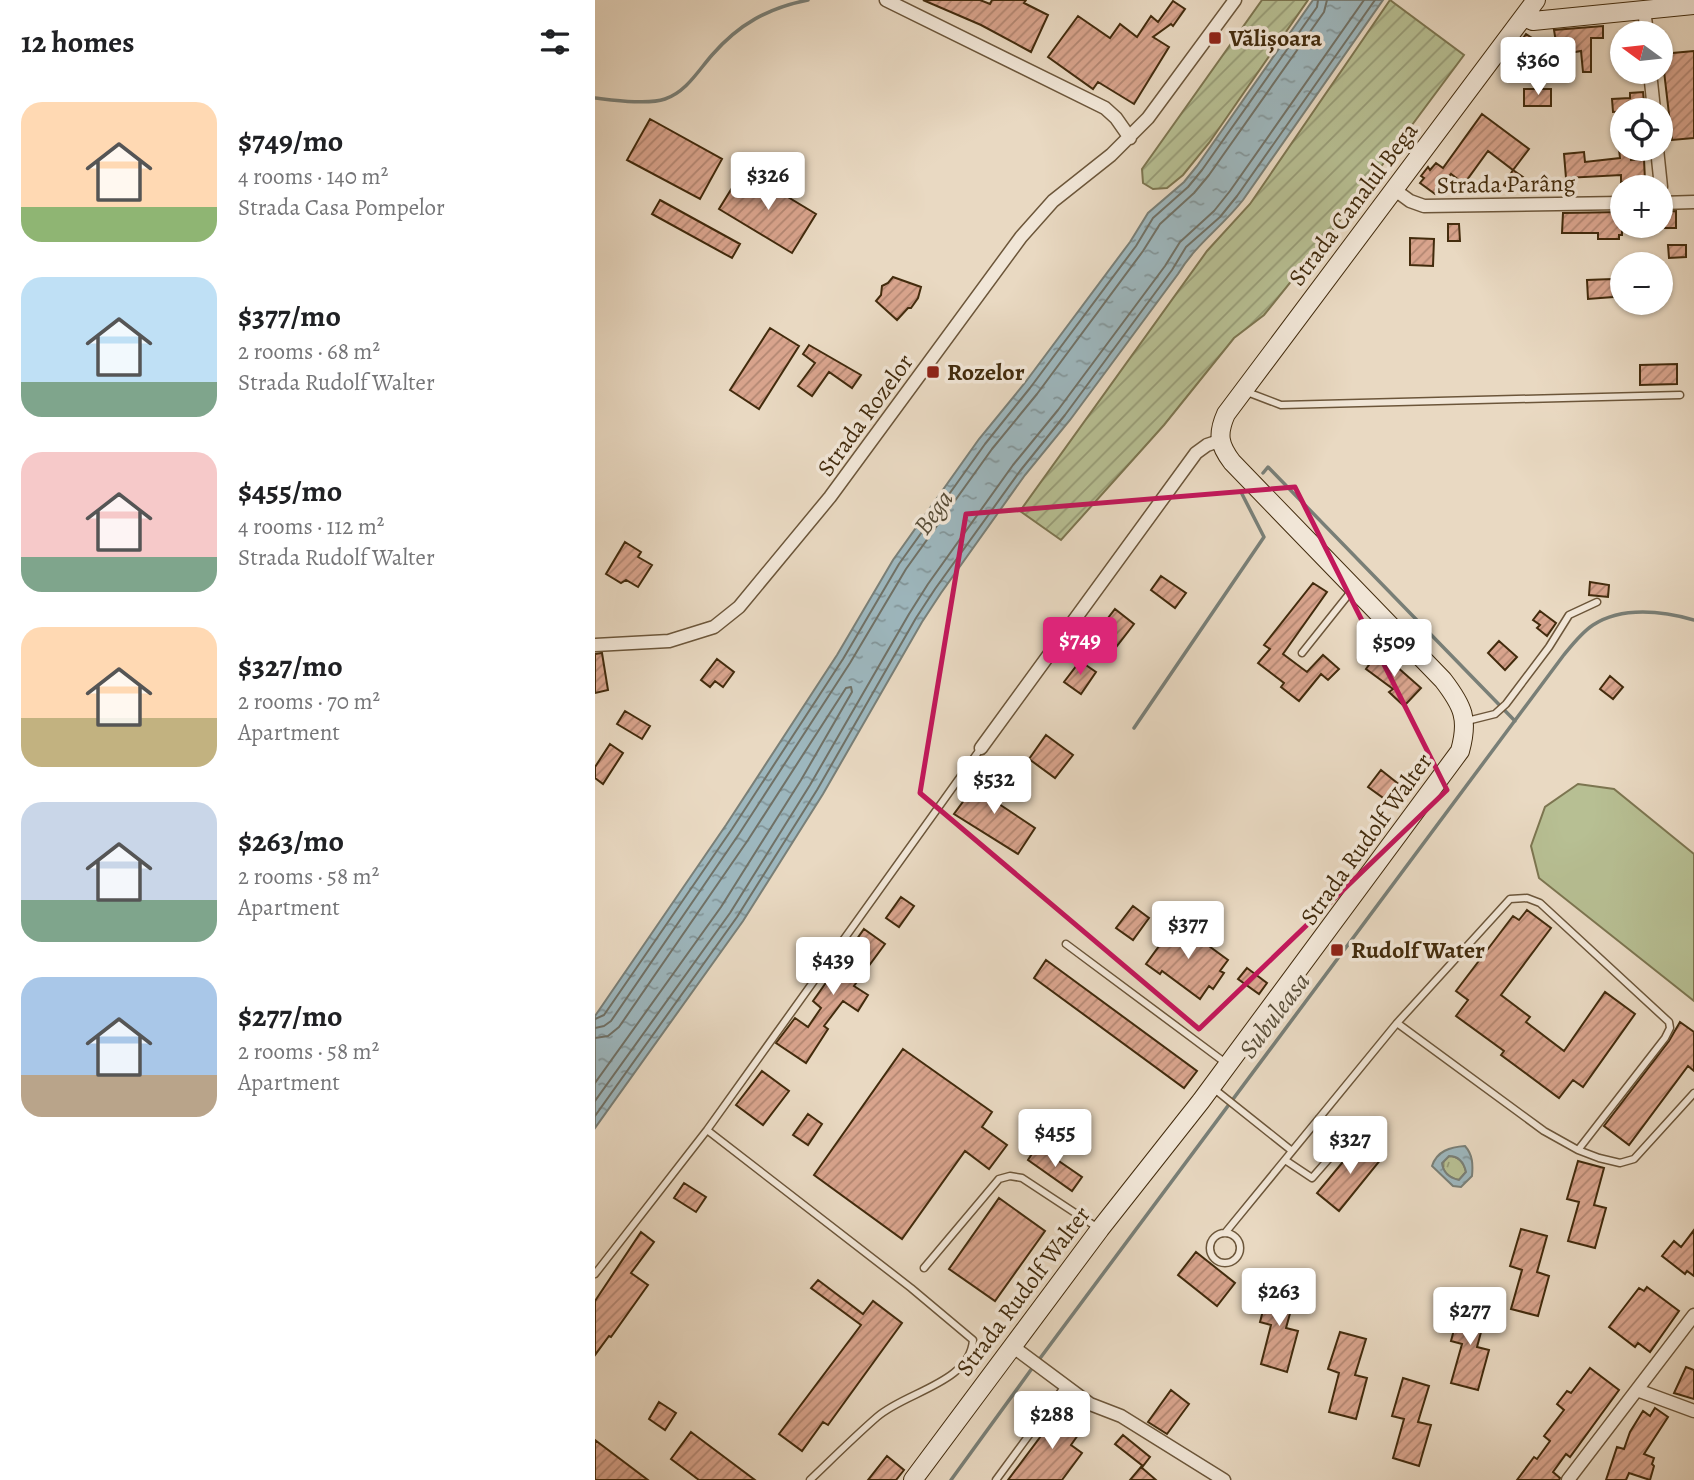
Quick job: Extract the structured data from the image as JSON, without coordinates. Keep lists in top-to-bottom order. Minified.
{"streets":{"street":["Strada Parâng","Strada Canalul Bega","Strada Rozelor","Strada Rudolf Walter"]},"crossings":[["Strada Parâng","Strada Canalul Bega"]],"water":["Bega","Subuleasa"],"places":{"transit":["Vălișoara","Rozelor","Rudolf Water"]},"north":"left","page":{"heading":"12 homes","map_buttons":["+","−"],"price":["$360","$326","$749","$509","$532","$377","$439","$455","$327","$263","$277","$288"],"list":[{"name":"$749/mo","note":"4 rooms · 140 m² · Strada Casa Pompelor"},{"name":"$377/mo","note":"2 rooms · 68 m² · Strada Rudolf Walter"},{"name":"$455/mo","note":"4 rooms · 112 m² · Strada Rudolf Walter"},{"name":"$327/mo","note":"2 rooms · 70 m² · Apartment"},{"name":"$263/mo","note":"2 rooms · 58 m² · Apartment"},{"name":"$277/mo","note":"2 rooms · 58 m² · Apartment"}]}}
